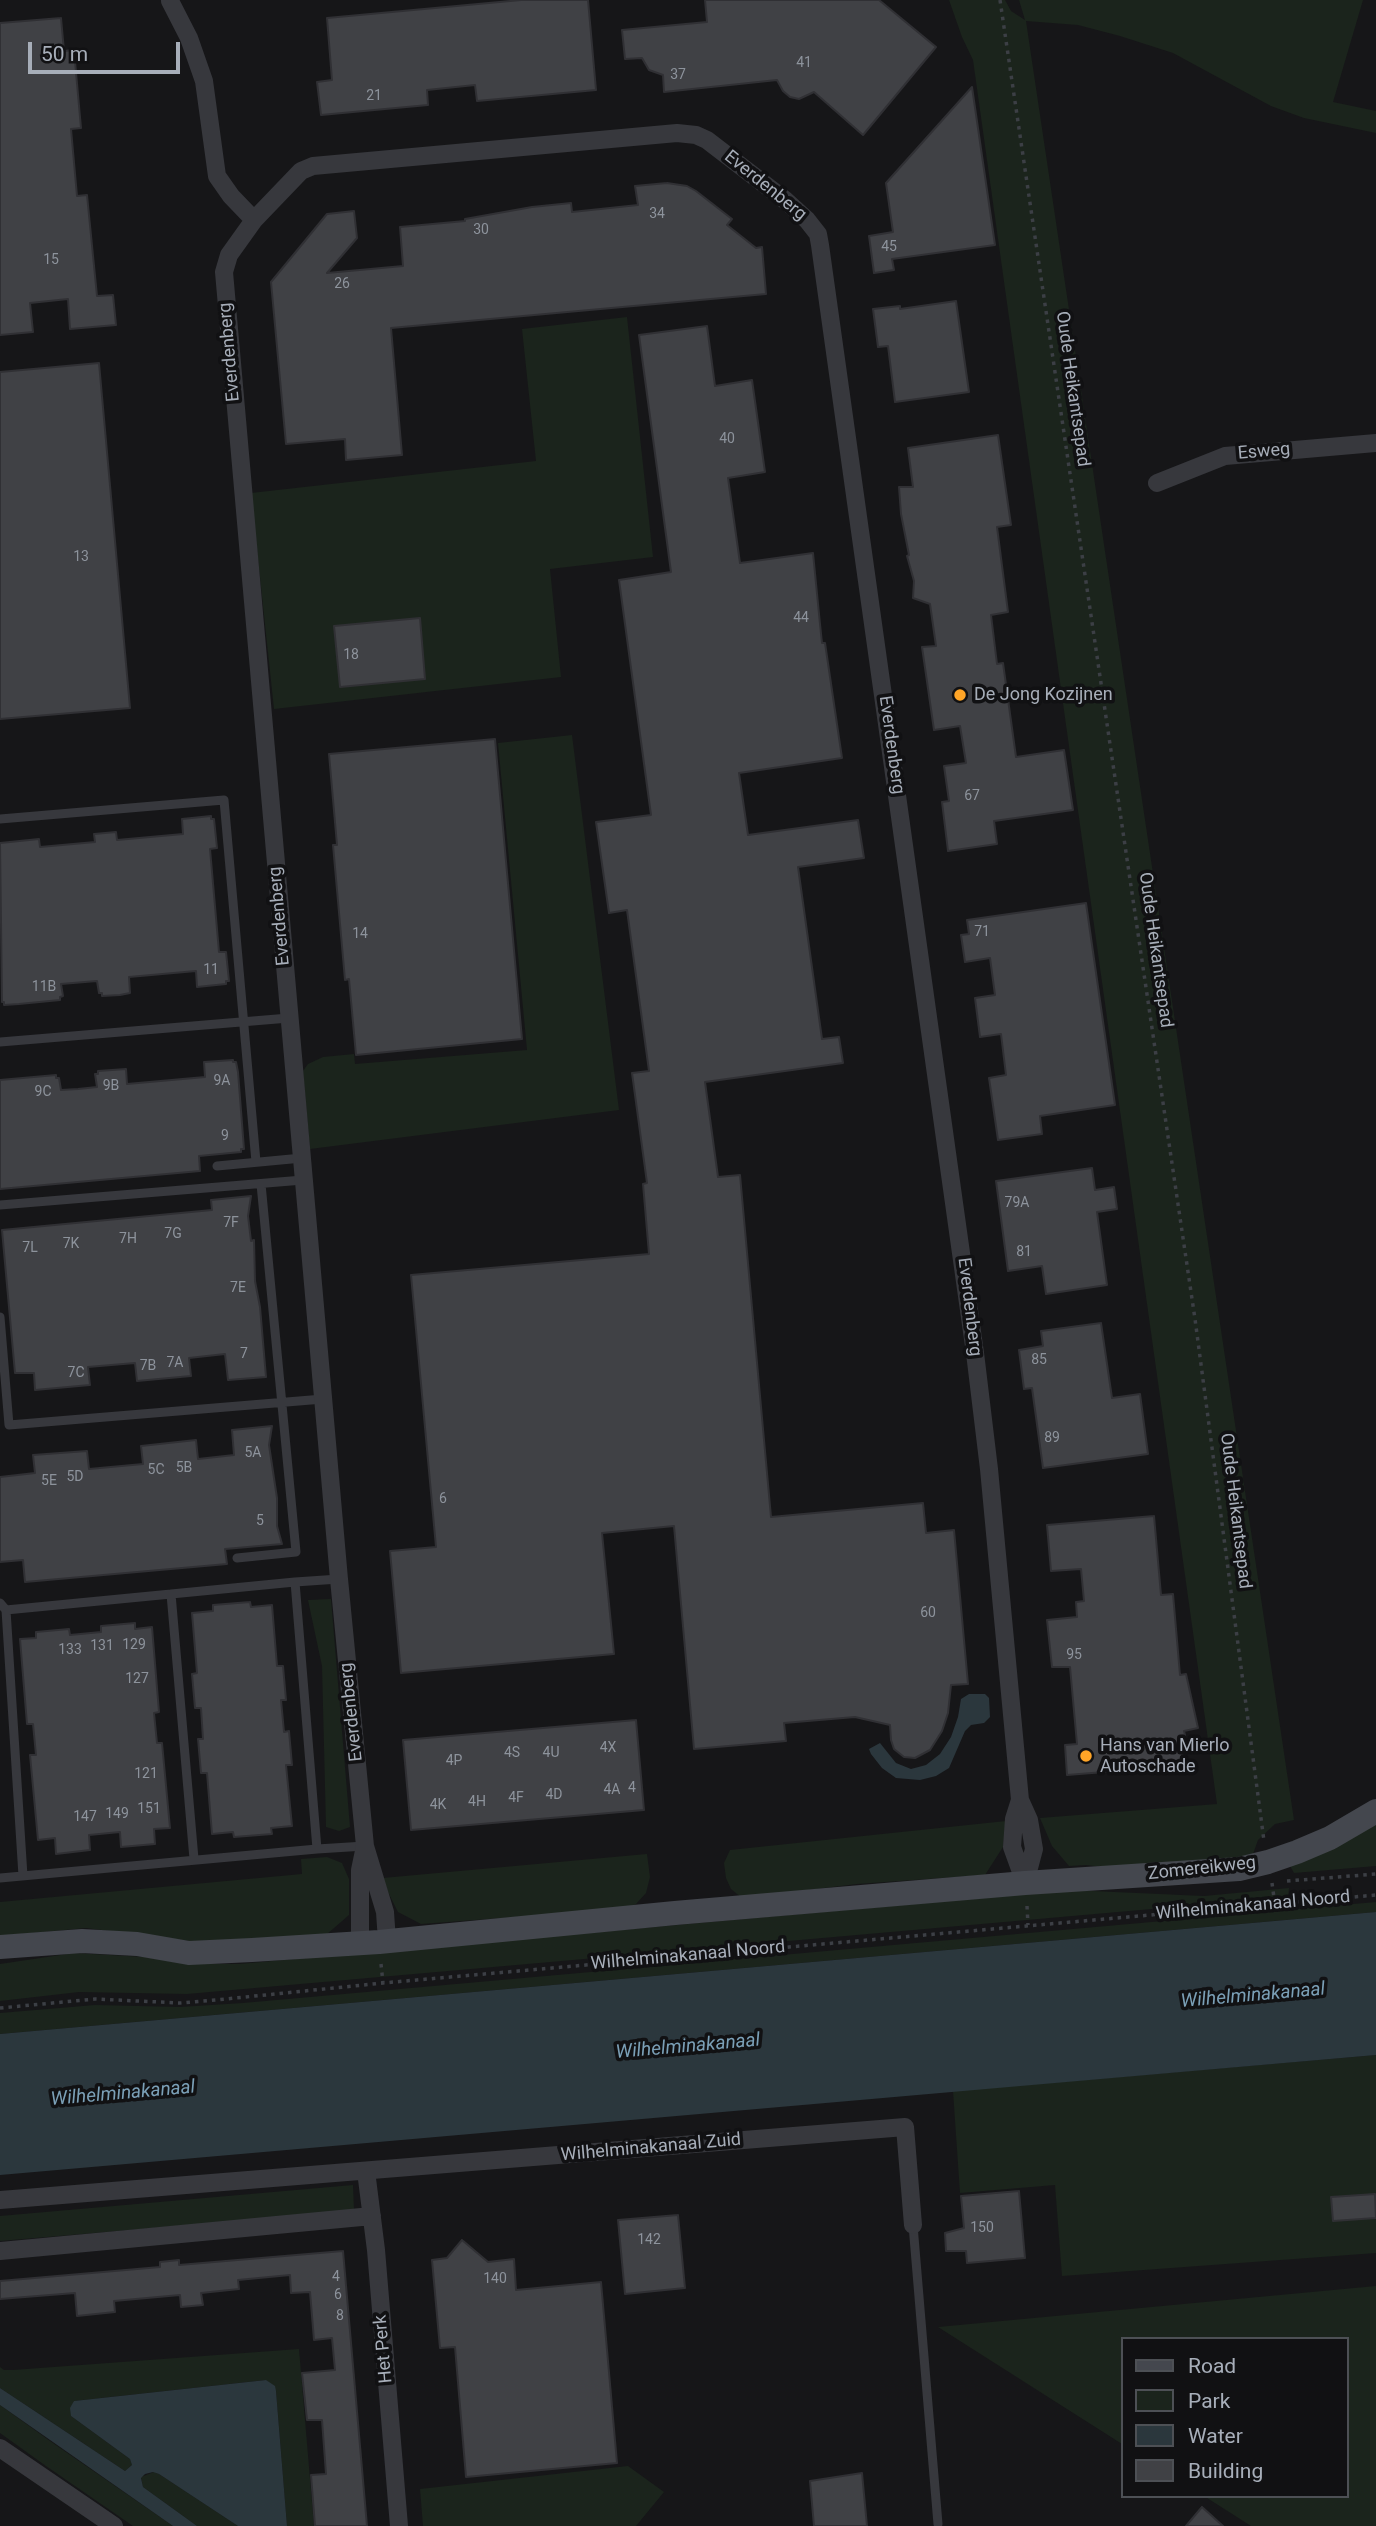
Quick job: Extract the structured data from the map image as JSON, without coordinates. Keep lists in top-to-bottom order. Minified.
{"streets":{"street":["Everdenberg","Esweg","Zomereikweg","Wilhelminakanaal Zuid","Het Perk"],"path":["Oude Heikantsepad","Wilhelminakanaal Noord"]},"crossings":[["Everdenberg","Zomereikweg"],["Oude Heikantsepad","Zomereikweg"],["Oude Heikantsepad","Wilhelminakanaal Noord"],["Wilhelminakanaal Zuid","Het Perk"]],"water":["Wilhelminakanaal"],"places":["De Jong Kozijnen","Hans van Mierlo Autoschade"],"house_numbers":["41","37","21","34","30","45","15","26","40","13","44","18","67","71","14","11","11B","9A","9B","9C","9","79A","7F","7G","7H","7K","7L","81","7E","7","85","7A","7B","7C","89","5A","5B","5C","5D","5E","6","5","60","129","131","133","95","127","4X","4S","4U","4P","121","4","4A","4D","4F","4H","4K","151","149","147","150","142","4","140","6","8"],"legend":["Road","Park","Water","Building"],"scale_bar":"50 m"}
